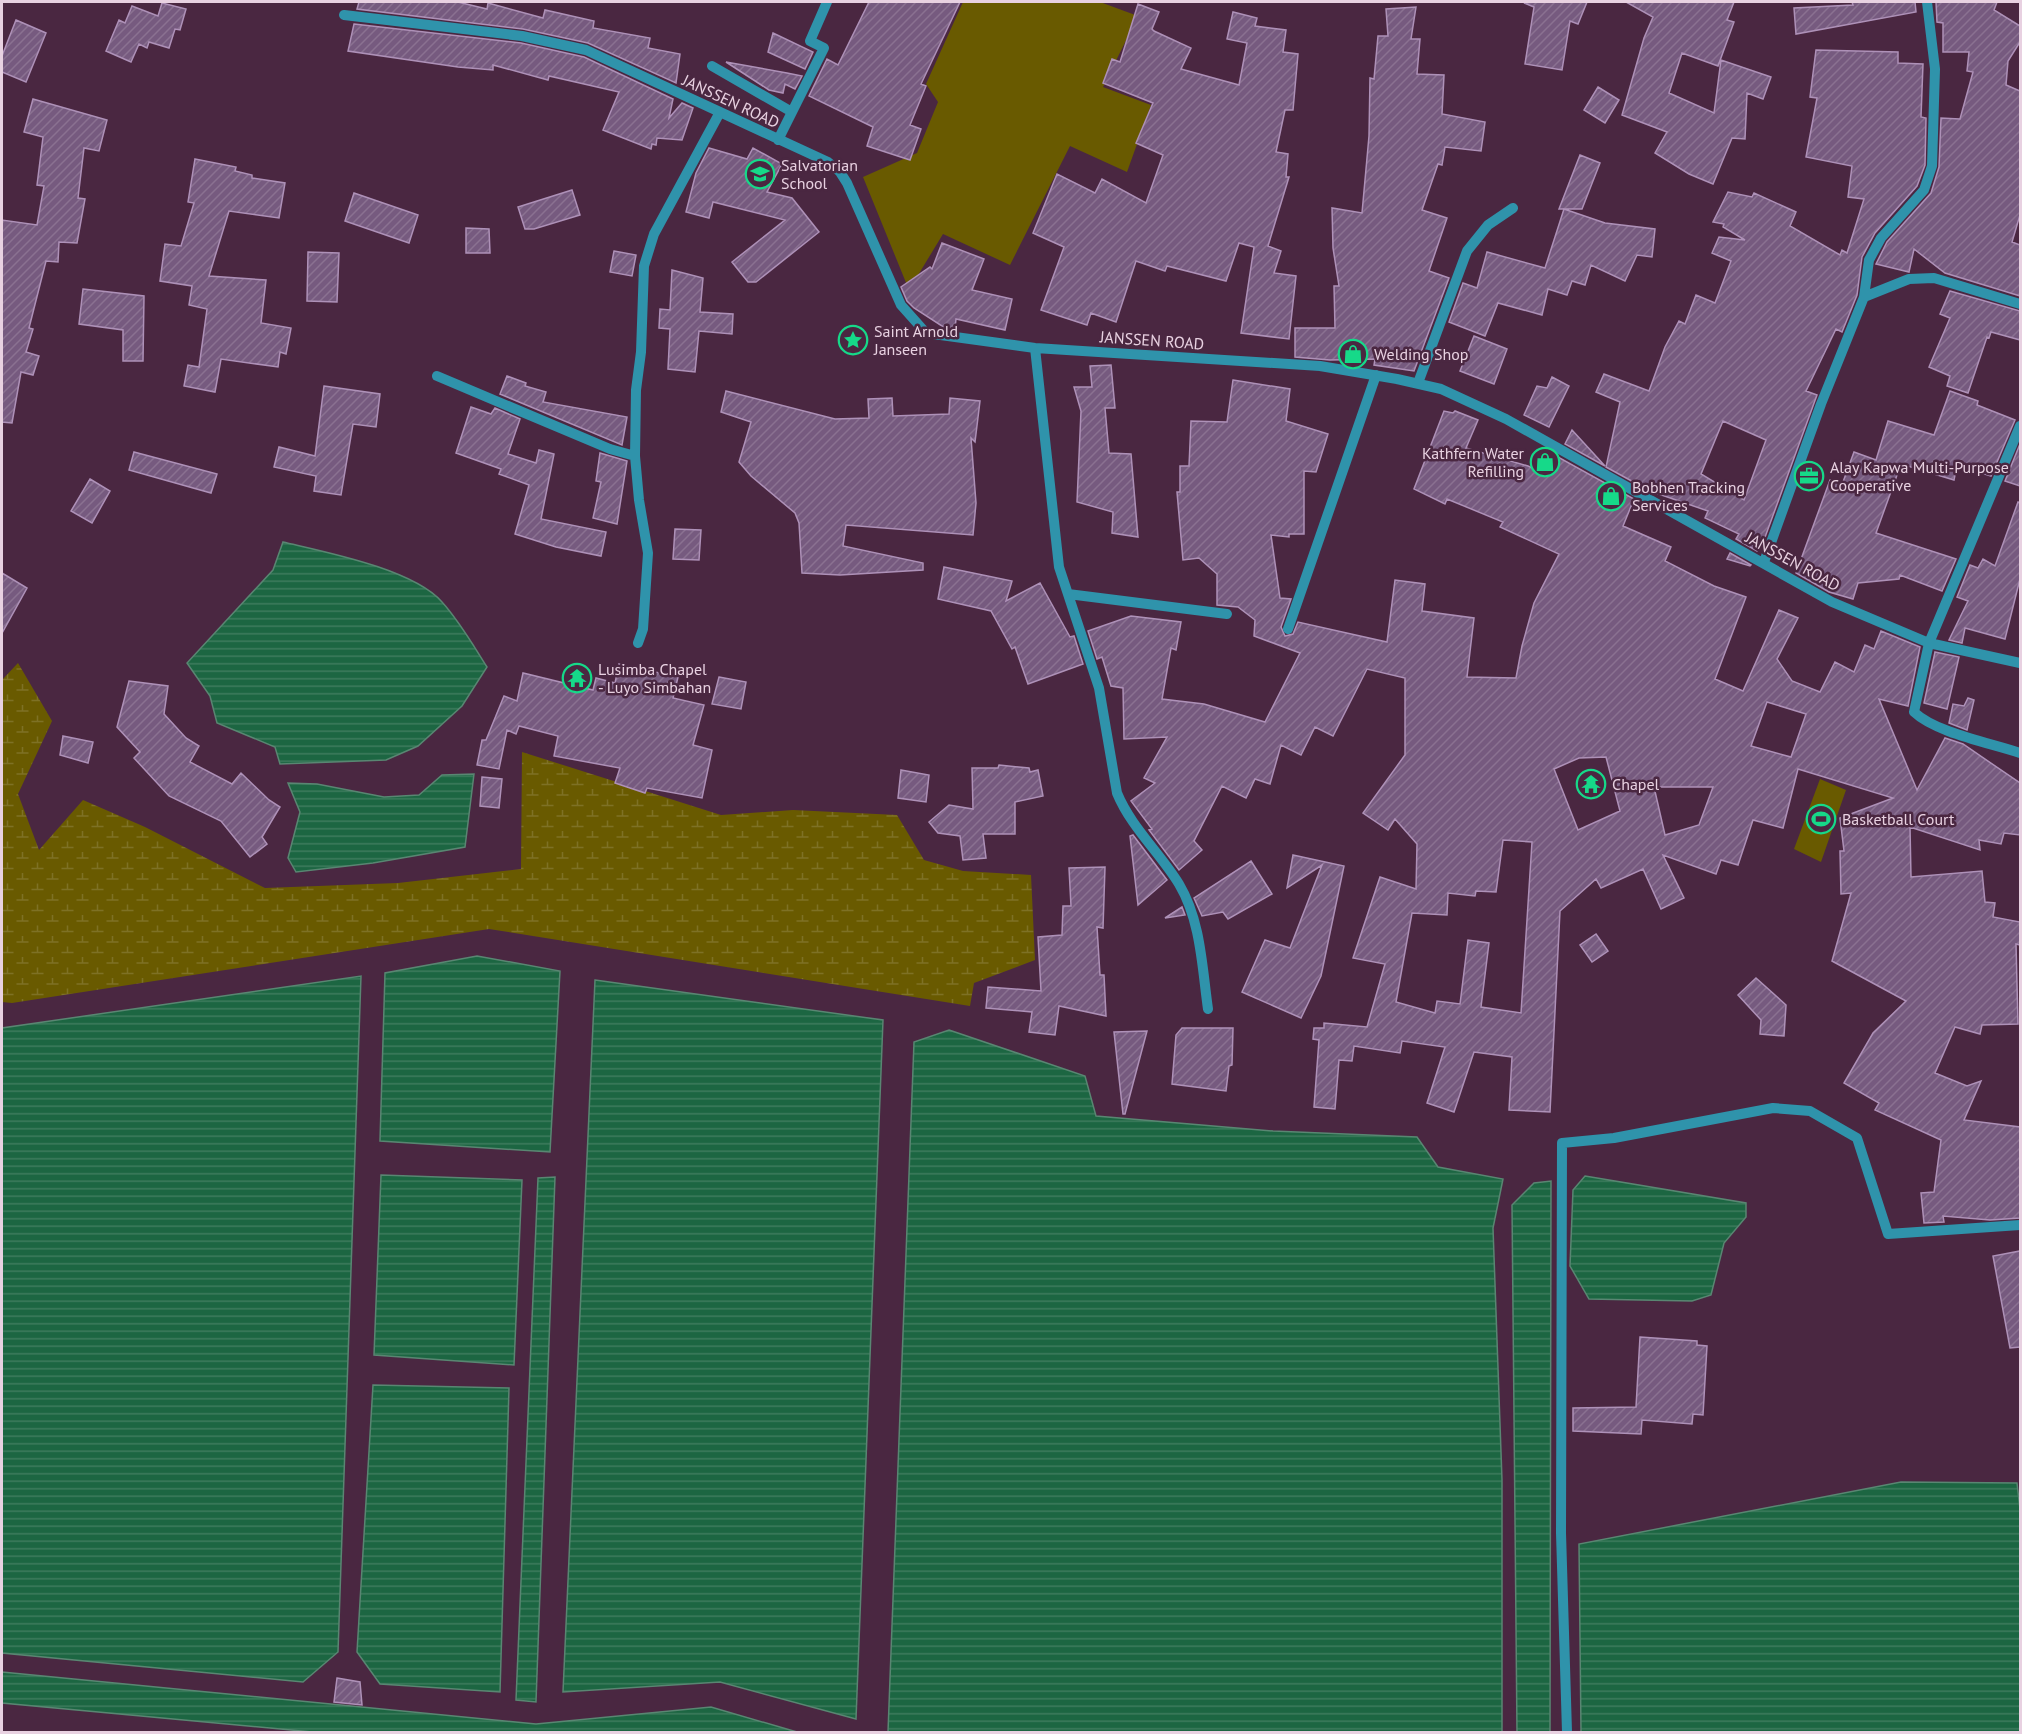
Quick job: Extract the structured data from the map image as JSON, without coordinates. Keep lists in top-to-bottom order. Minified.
{"streets":{"street":["JANSSEN ROAD"]},"places":{"school or university":["Salvatorian School"],"place":["Saint Arnold Janseen"],"shop":["Welding Shop","Kathfern Water Refilling","Bobhen Tracking Services"],"office":["Alay Kapwa Multi-Purpose Cooperative"],"temple":["Lusimba Chapel - Luyo Simbahan","Chapel"],"sports":["Basketball Court"]}}
